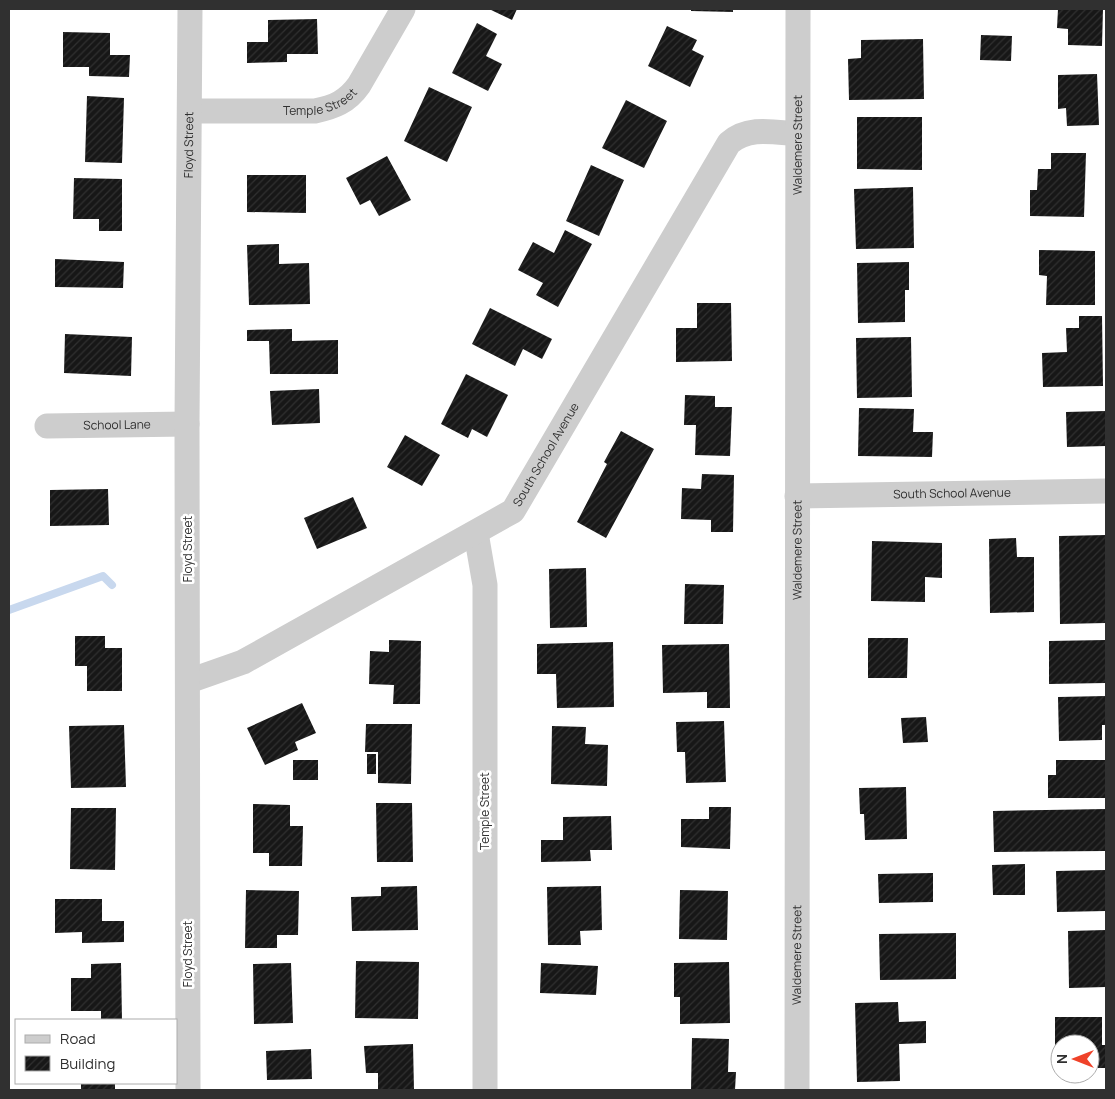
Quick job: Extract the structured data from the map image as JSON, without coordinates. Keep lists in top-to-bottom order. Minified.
{"streets":{"street":["Temple Street","Waldemere Street","Floyd Street","School Lane","South School Avenue"]},"crossings":[["Temple Street","Floyd Street"],["Temple Street","South School Avenue"],["Waldemere Street","South School Avenue"],["Floyd Street","School Lane"],["Floyd Street","South School Avenue"]],"legend":["Road","Building"],"north":"left"}
